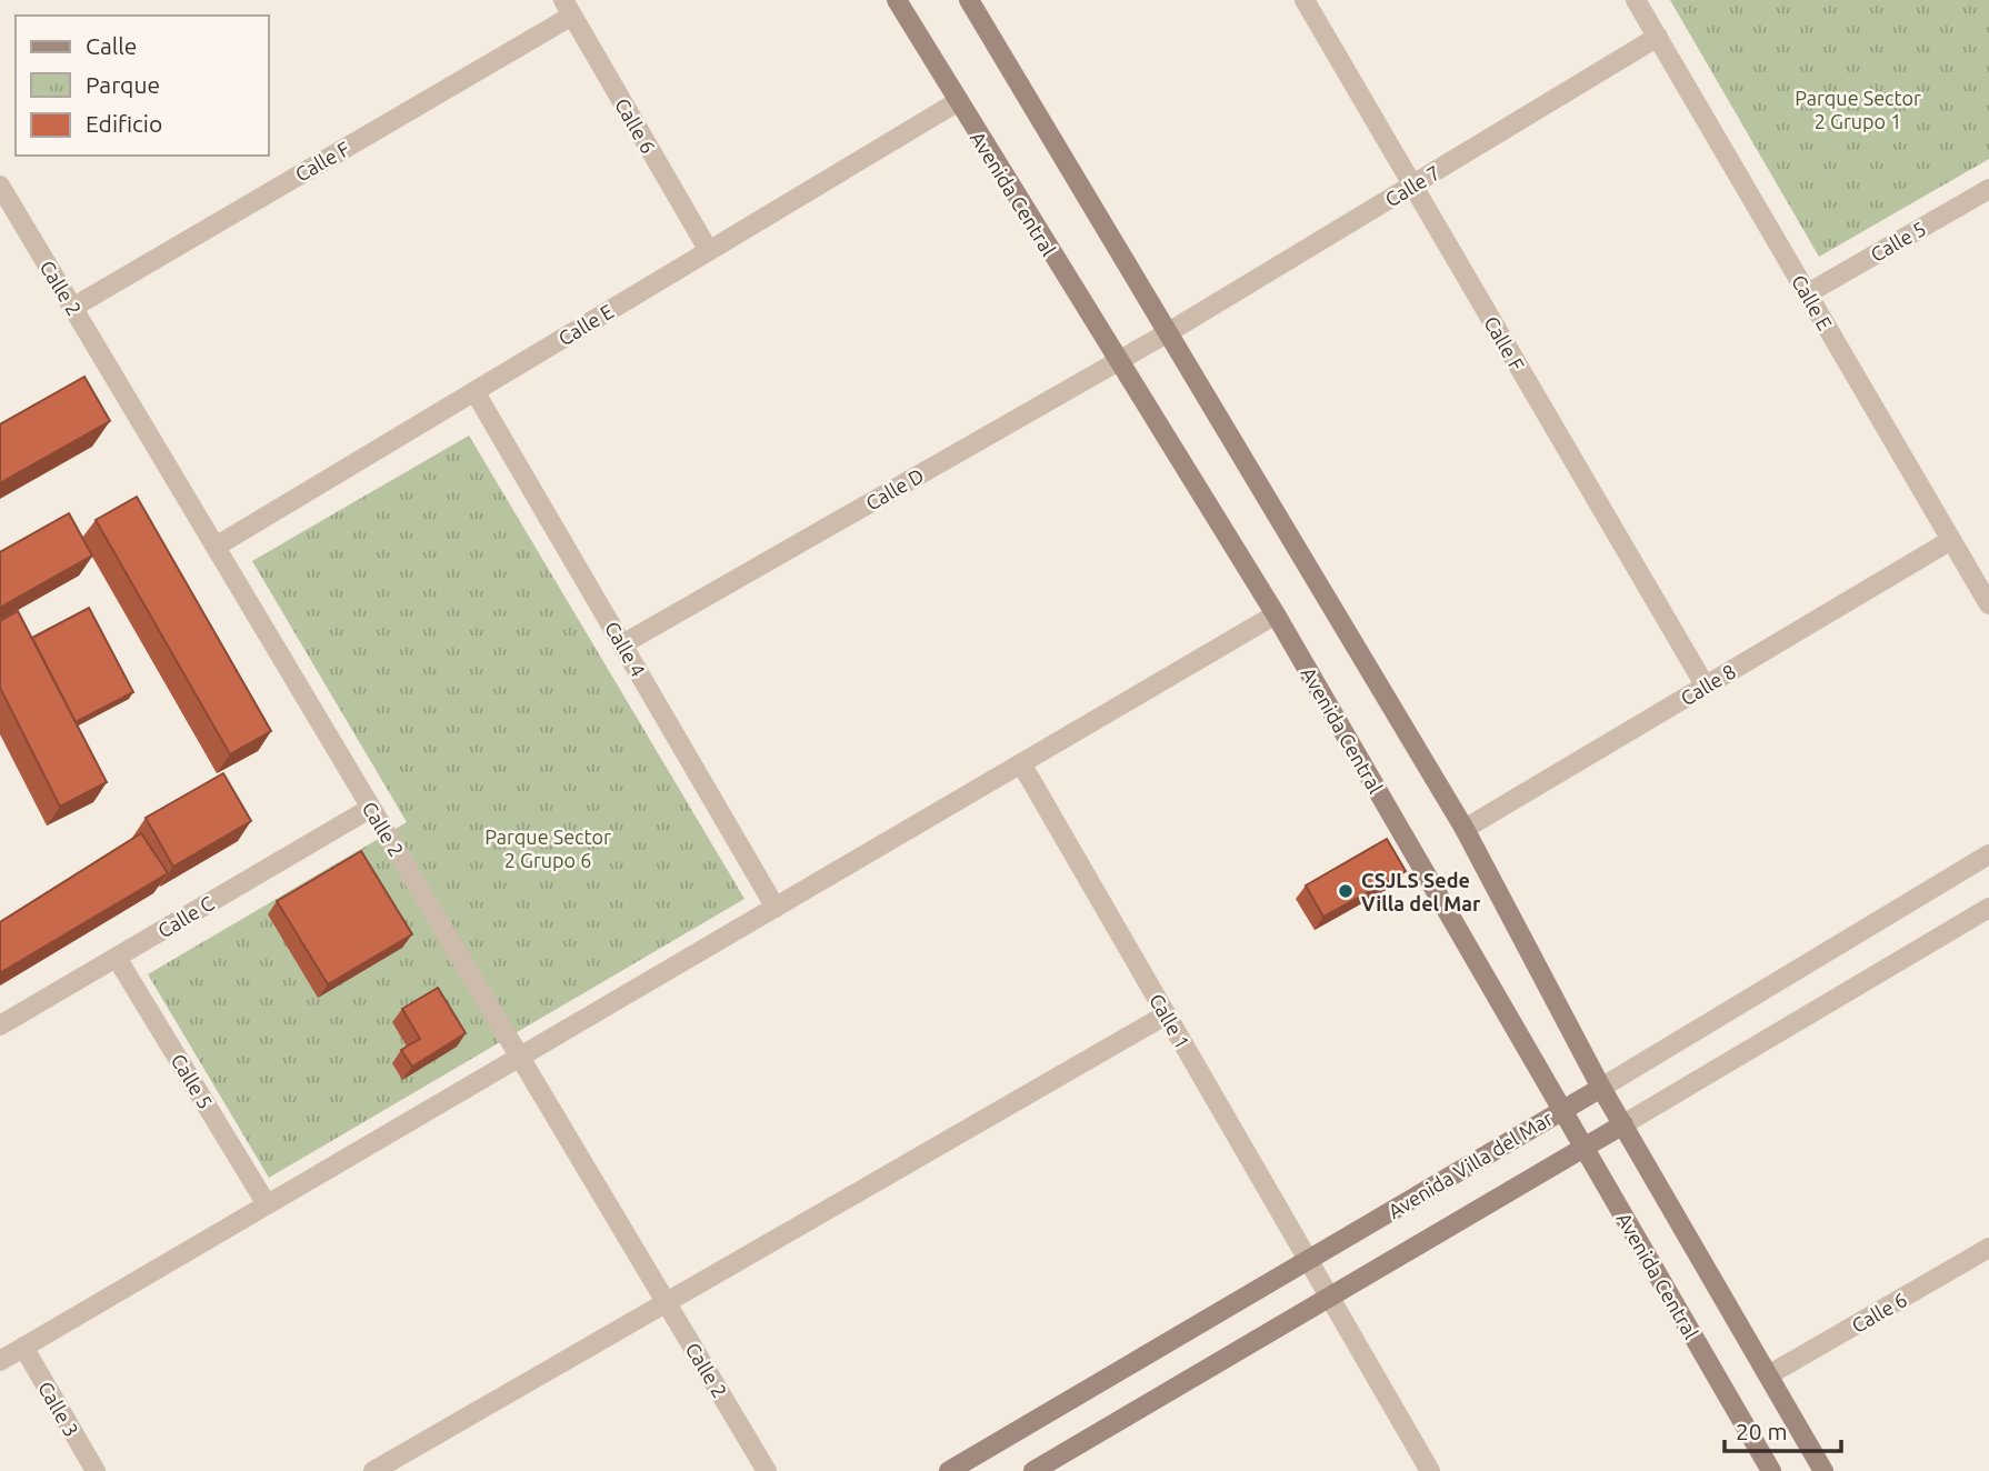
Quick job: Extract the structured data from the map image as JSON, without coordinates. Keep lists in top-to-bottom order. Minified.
{"streets":{"street":["Calle 6","Calle F","Calle 7","Avenida Central","Calle 5","Calle 2","Calle E","Calle D","Calle 4","Calle 8","Calle C","Calle 1","Avenida Villa del Mar","Calle 3"]},"crossings":[["Calle 6","Calle F"],["Calle 6","Calle E"],["Calle F","Calle 7"],["Calle F","Calle 2"],["Calle F","Calle 8"],["Calle 7","Calle E"],["Calle 7","Calle D"],["Avenida Central","Calle E"],["Avenida Central","Calle D"],["Avenida Central","Avenida Villa del Mar"],["Calle 5","Calle E"],["Calle 5","Calle C"],["Calle 2","Calle E"],["Calle 2","Calle C"],["Calle E","Calle 4"],["Calle E","Calle 8"],["Calle D","Calle 4"],["Calle 1","Avenida Villa del Mar"]],"parks":["Parque Sector 2 Grupo 1","Parque Sector 2 Grupo 6"],"places":["CSJLS Sede Villa del Mar"],"legend":["Calle","Parque","Edificio"],"scale_bar":"20 m"}
